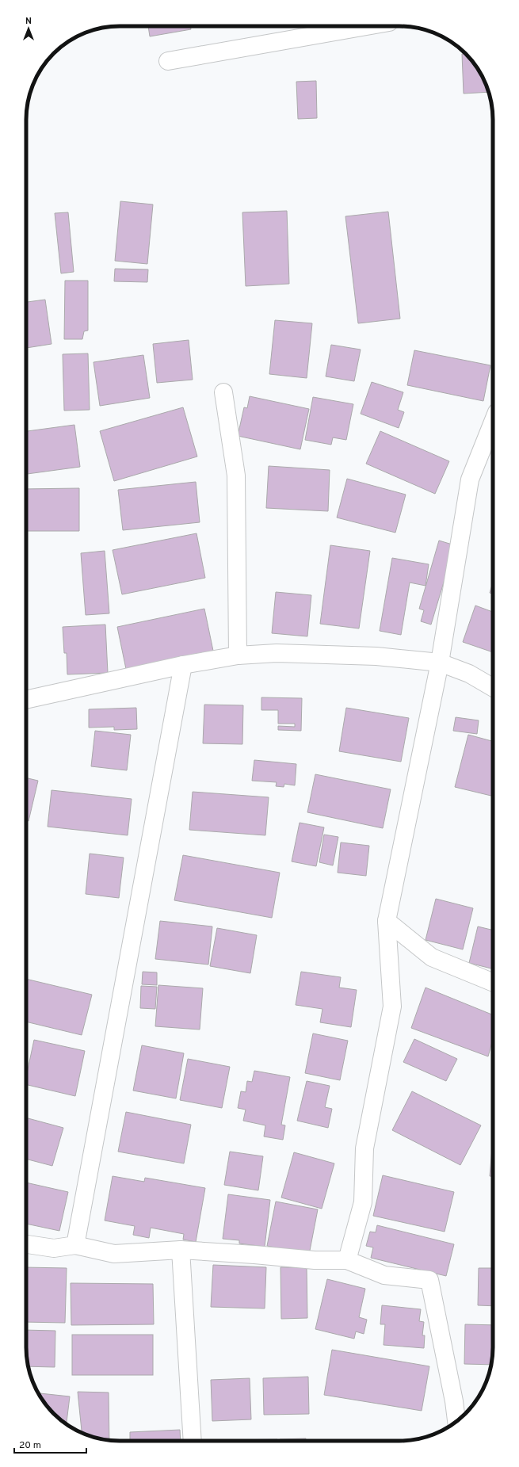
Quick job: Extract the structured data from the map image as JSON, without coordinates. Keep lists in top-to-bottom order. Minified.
{"scale_bar":"20 m","north":"top"}
